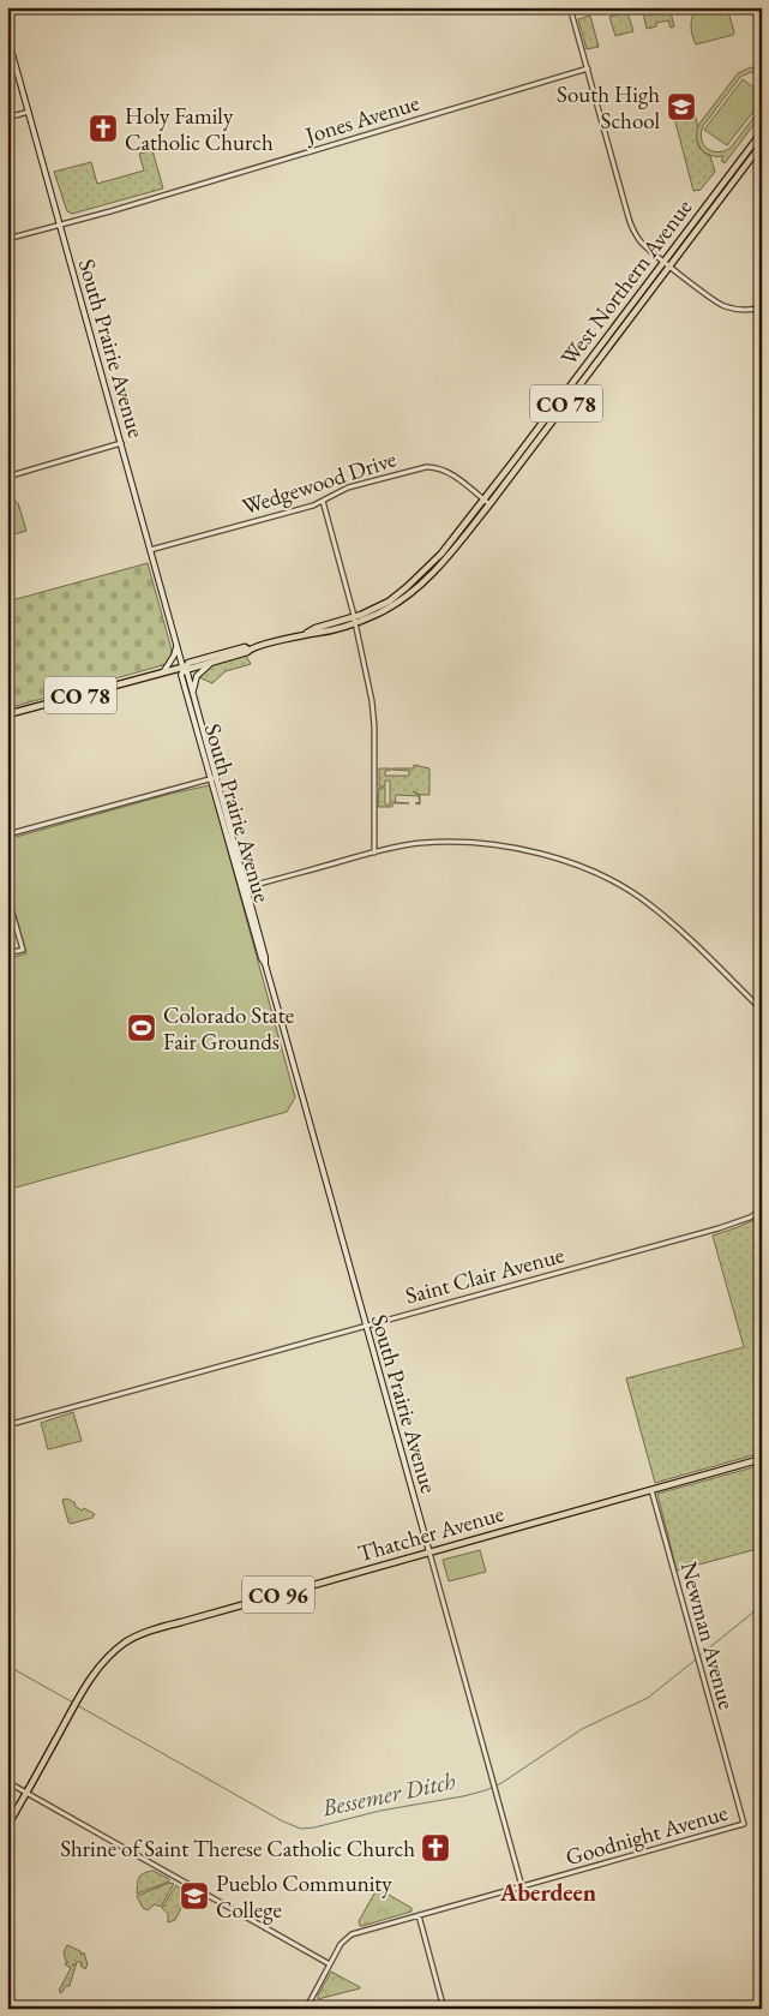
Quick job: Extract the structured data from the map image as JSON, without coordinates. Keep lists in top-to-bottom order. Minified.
{"streets":{"main road":["West Northern Avenue","South Prairie Avenue","CO 78","Thatcher Avenue","CO 96"],"street":["Jones Avenue","Wedgewood Drive","Saint Clair Avenue","Newman Avenue","Goodnight Avenue"]},"crossings":[["Jones Avenue","South Prairie Avenue"],["West Northern Avenue","South Prairie Avenue"],["West Northern Avenue","Wedgewood Drive"],["South Prairie Avenue","Wedgewood Drive"],["South Prairie Avenue","Saint Clair Avenue"],["South Prairie Avenue","Thatcher Avenue"],["South Prairie Avenue","Goodnight Avenue"],["Thatcher Avenue","CO 96"],["Thatcher Avenue","Newman Avenue"],["Newman Avenue","Goodnight Avenue"]],"districts":["Aberdeen"],"water":["Bessemer Ditch"],"places":{"school or university":["South High School","Pueblo Community College"],"church":["Holy Family Catholic Church","Shrine of Saint Therese Catholic Church"],"sports":["Colorado State Fair Grounds"]}}
